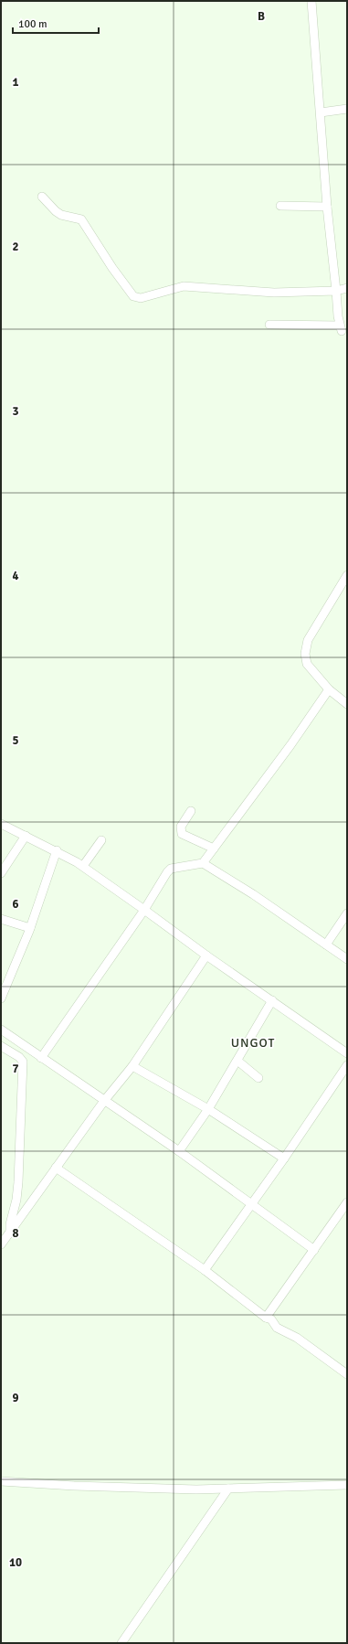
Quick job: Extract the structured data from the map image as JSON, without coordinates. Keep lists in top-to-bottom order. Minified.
{"districts":["UNGOT"],"scale_bar":"100 m","grid":{"columns":["B"],"rows":["1","2","3","4","5","6","7","8","9","10"]}}
